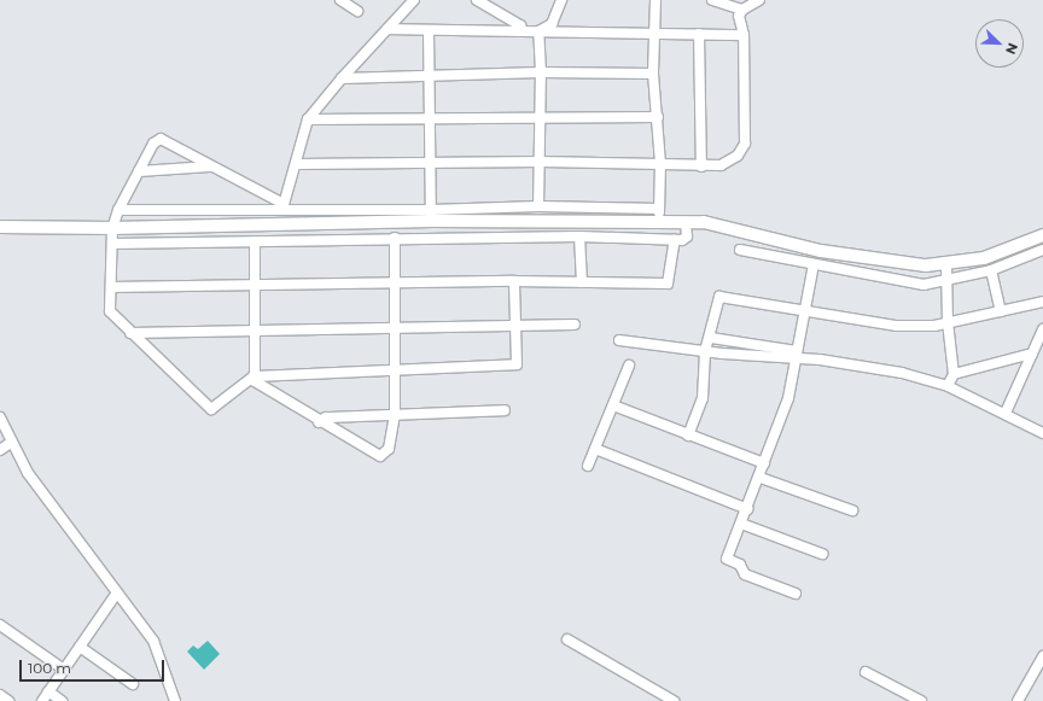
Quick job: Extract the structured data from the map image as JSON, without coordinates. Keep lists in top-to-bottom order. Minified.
{"scale_bar":"100 m","north":"bottom right"}
